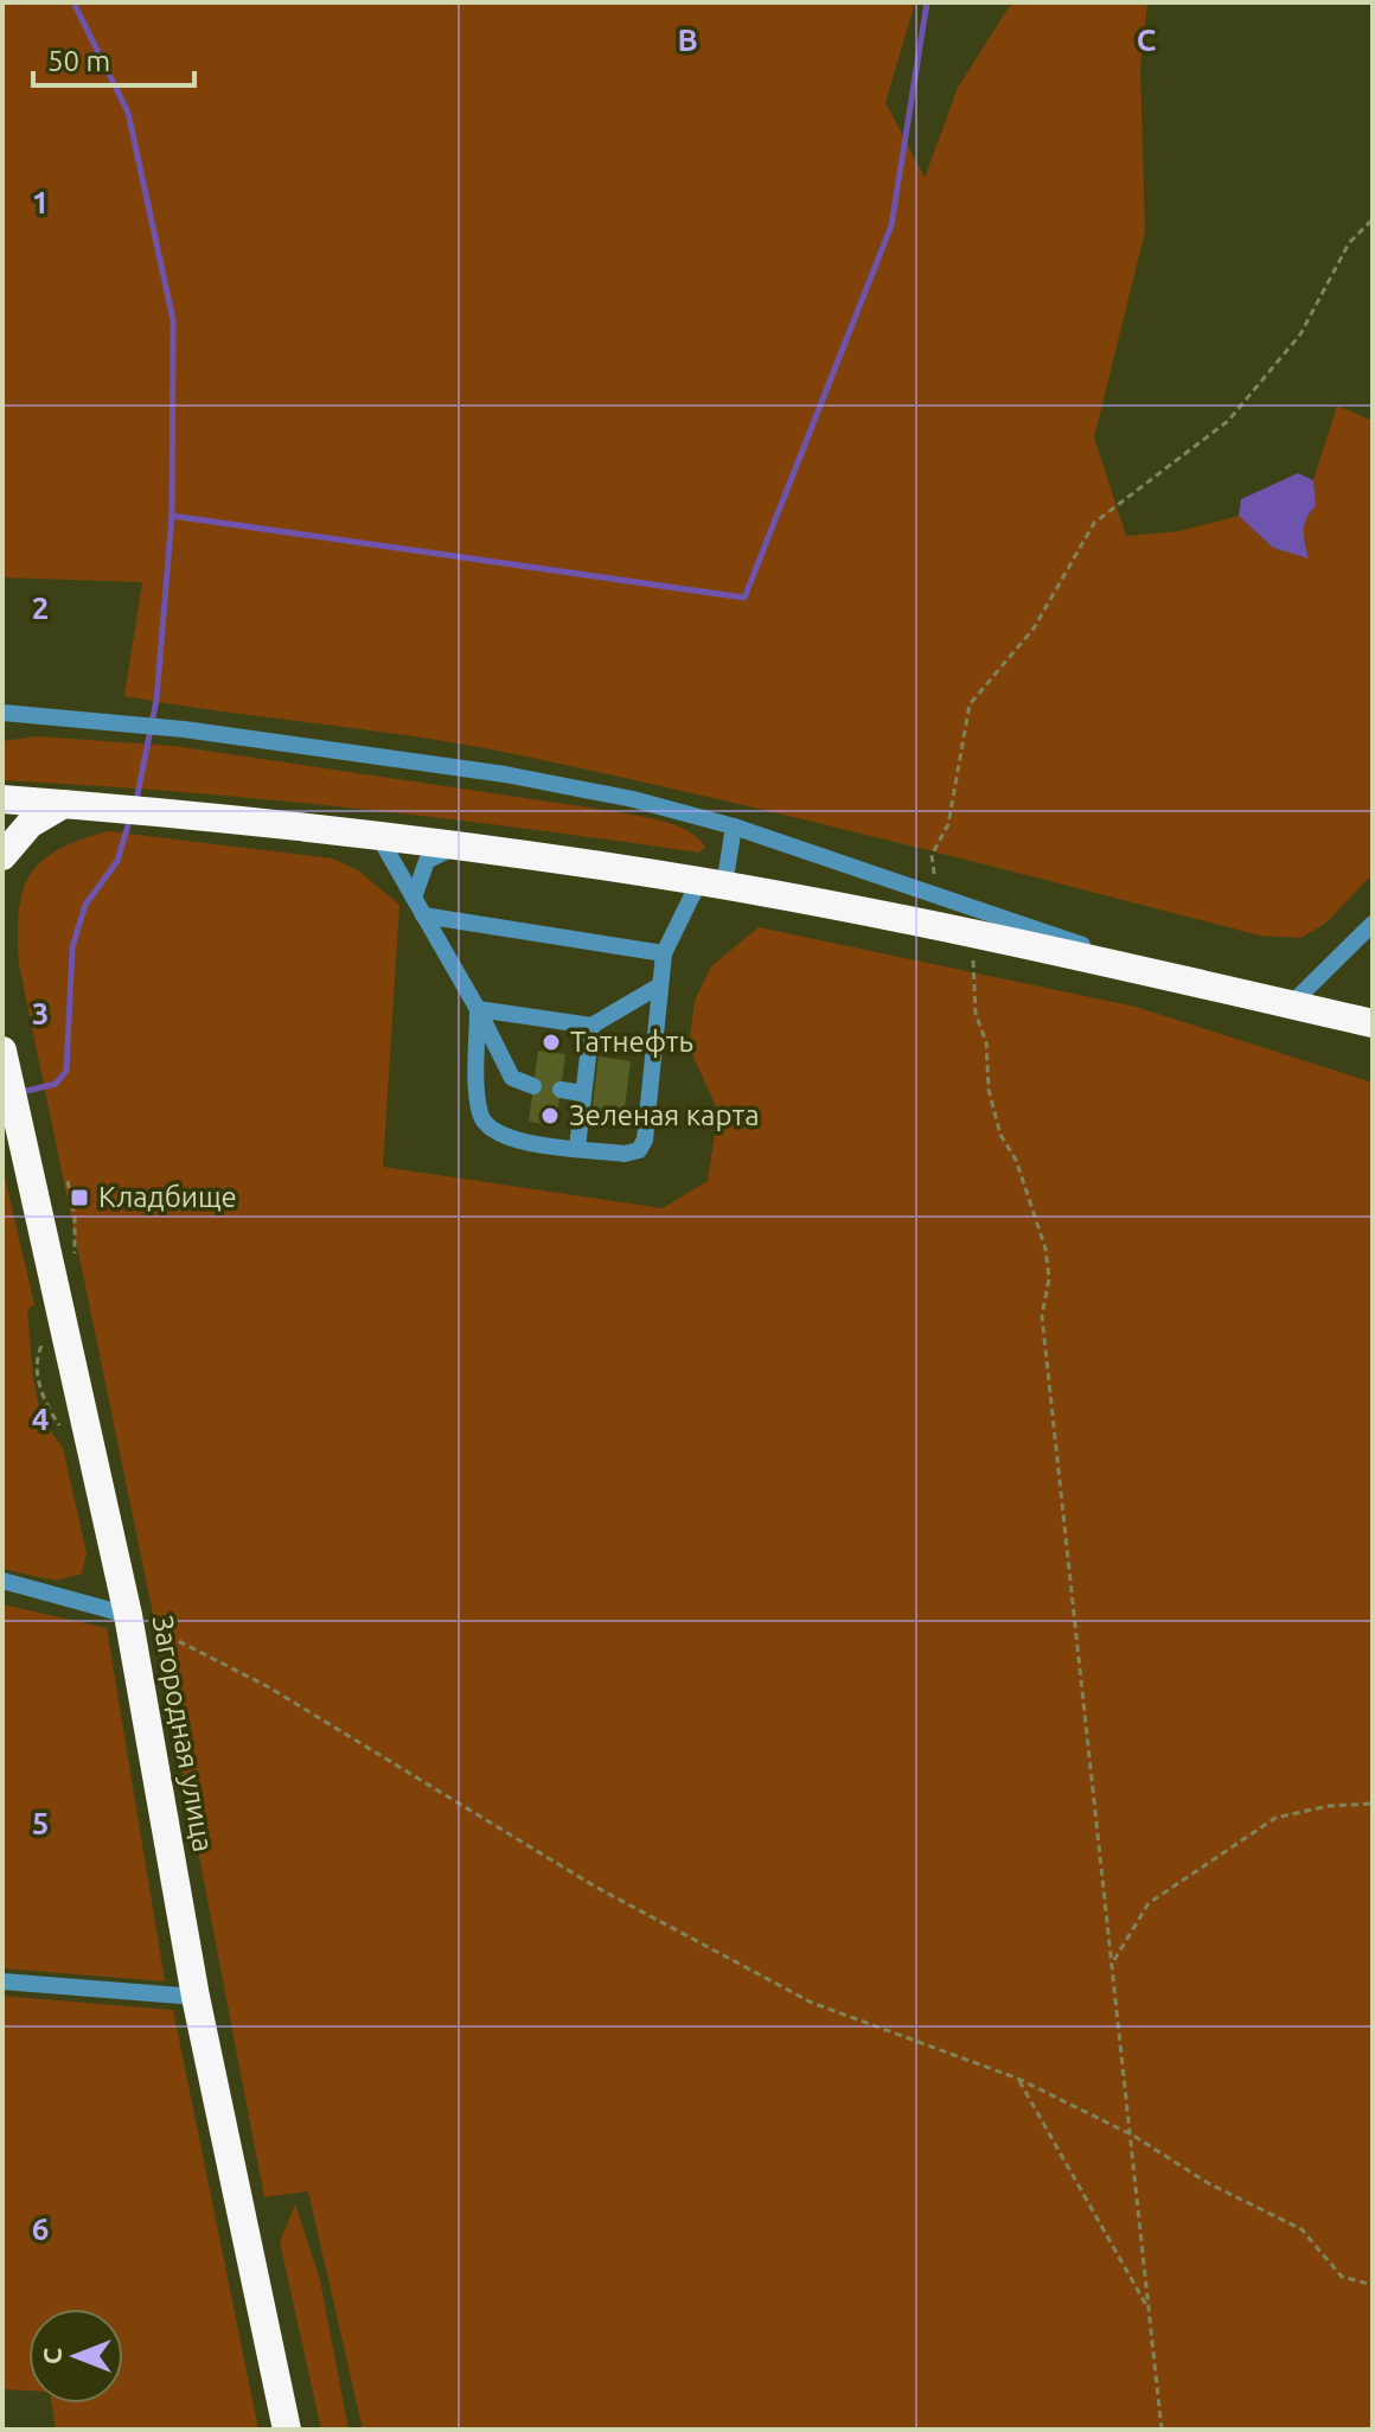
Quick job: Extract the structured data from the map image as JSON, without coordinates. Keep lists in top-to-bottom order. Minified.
{"streets":{"highway":["Загородная улица"]},"places":{"other":["Татнефть","Зеленая карта"],"transit":["Кладбище"]},"scale_bar":"50 m","north":"left","grid":{"columns":["B","C"],"rows":["1","2","3","4","5","6"]}}
